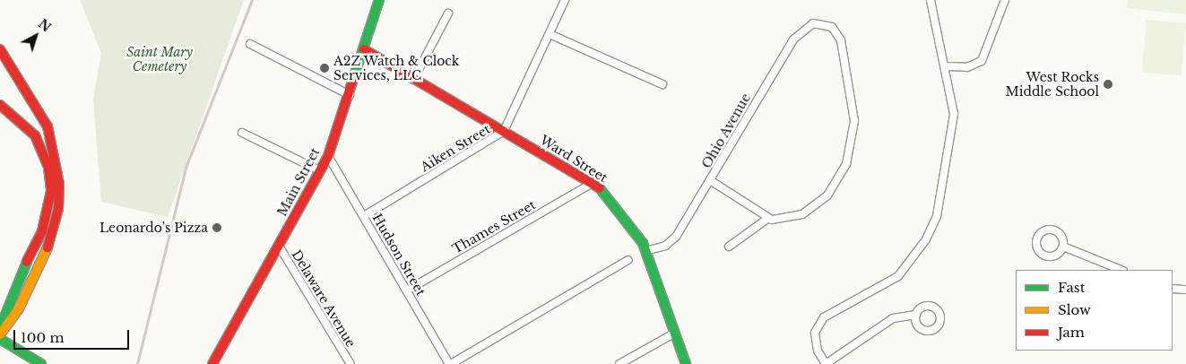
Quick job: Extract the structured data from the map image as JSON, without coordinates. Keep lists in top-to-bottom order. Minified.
{"streets":{"main road":["Ward Street","Main Street"],"street":["Ohio Avenue","Aiken Street","Thames Street","Hudson Street","Delaware Avenue"]},"crossings":[["Ohio Avenue","Ward Street"],["Aiken Street","Ward Street"],["Aiken Street","Hudson Street"],["Ward Street","Main Street"],["Ward Street","Thames Street"],["Main Street","Hudson Street"],["Main Street","Delaware Avenue"],["Thames Street","Hudson Street"]],"parks":["Saint Mary Cemetery"],"places":["A2Z Watch & Clock Services, LLC","West Rocks Middle School","Leonardo’s Pizza"],"legend":["Fast","Slow","Jam"],"scale_bar":"100 m","north":"top right"}
